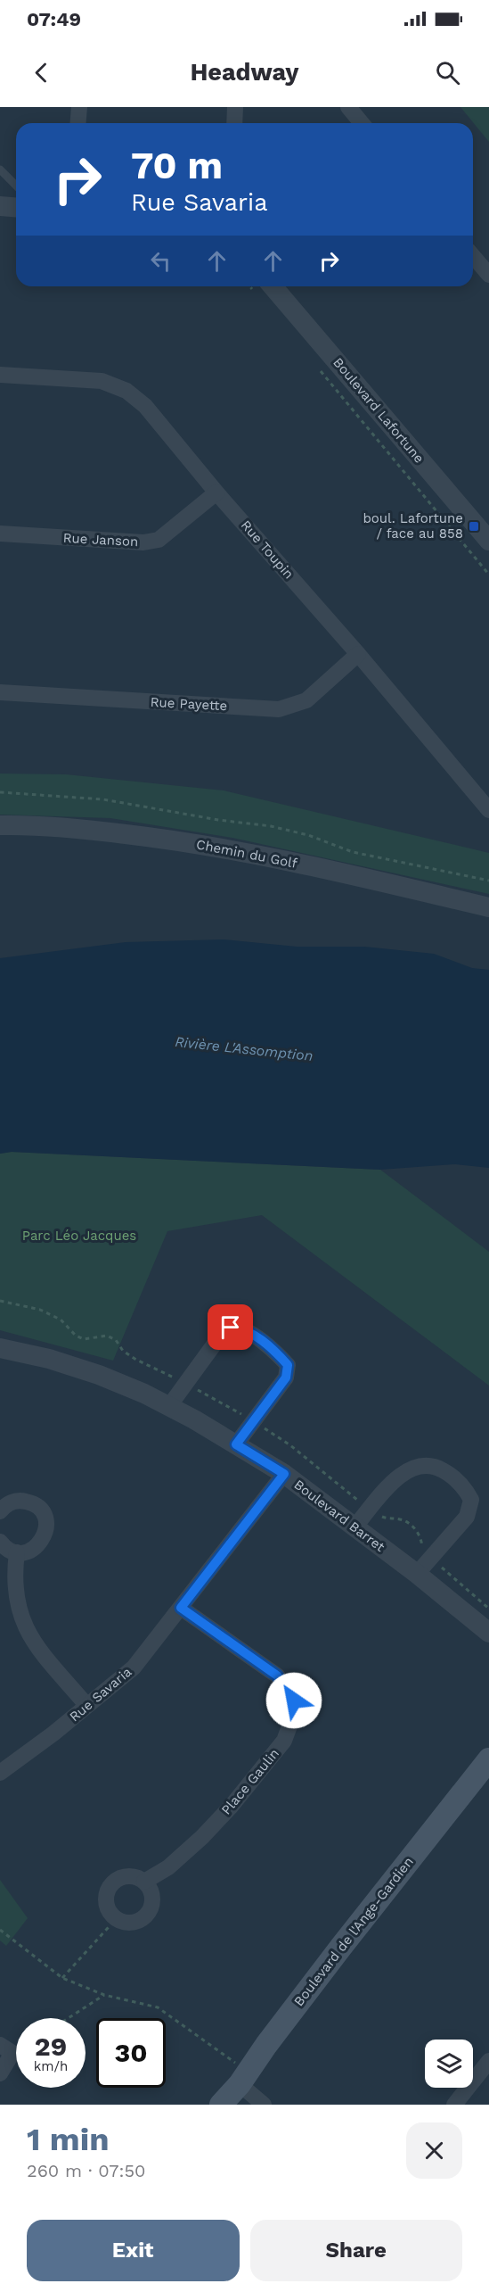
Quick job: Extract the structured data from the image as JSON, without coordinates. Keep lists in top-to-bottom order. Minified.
{"streets":{"main road":["Boulevard de l'Ange-Gardien"],"street":["Boulevard Lafortune","Rue Janson","Rue Toupin","Rue Payette","Chemin du Golf","Boulevard Barret","Rue Savaria","Place Gaulin"]},"crossings":[["Rue Janson","Rue Toupin"],["Rue Toupin","Rue Payette"],["Boulevard Barret","Rue Savaria"],["Rue Savaria","Place Gaulin"]],"water":["Rivière L'Assomption"],"parks":["Parc Léo Jacques"],"places":{"transit":["boul. Lafortune / face au 858"]},"page":{"status":"07:49","header":"Headway","turn":["70 m","Rue Savaria"],"speed":"29 km/h","limit":"30","heading":["1 min","260 m · 07:50"],"buttons":["Exit","Share"]}}
